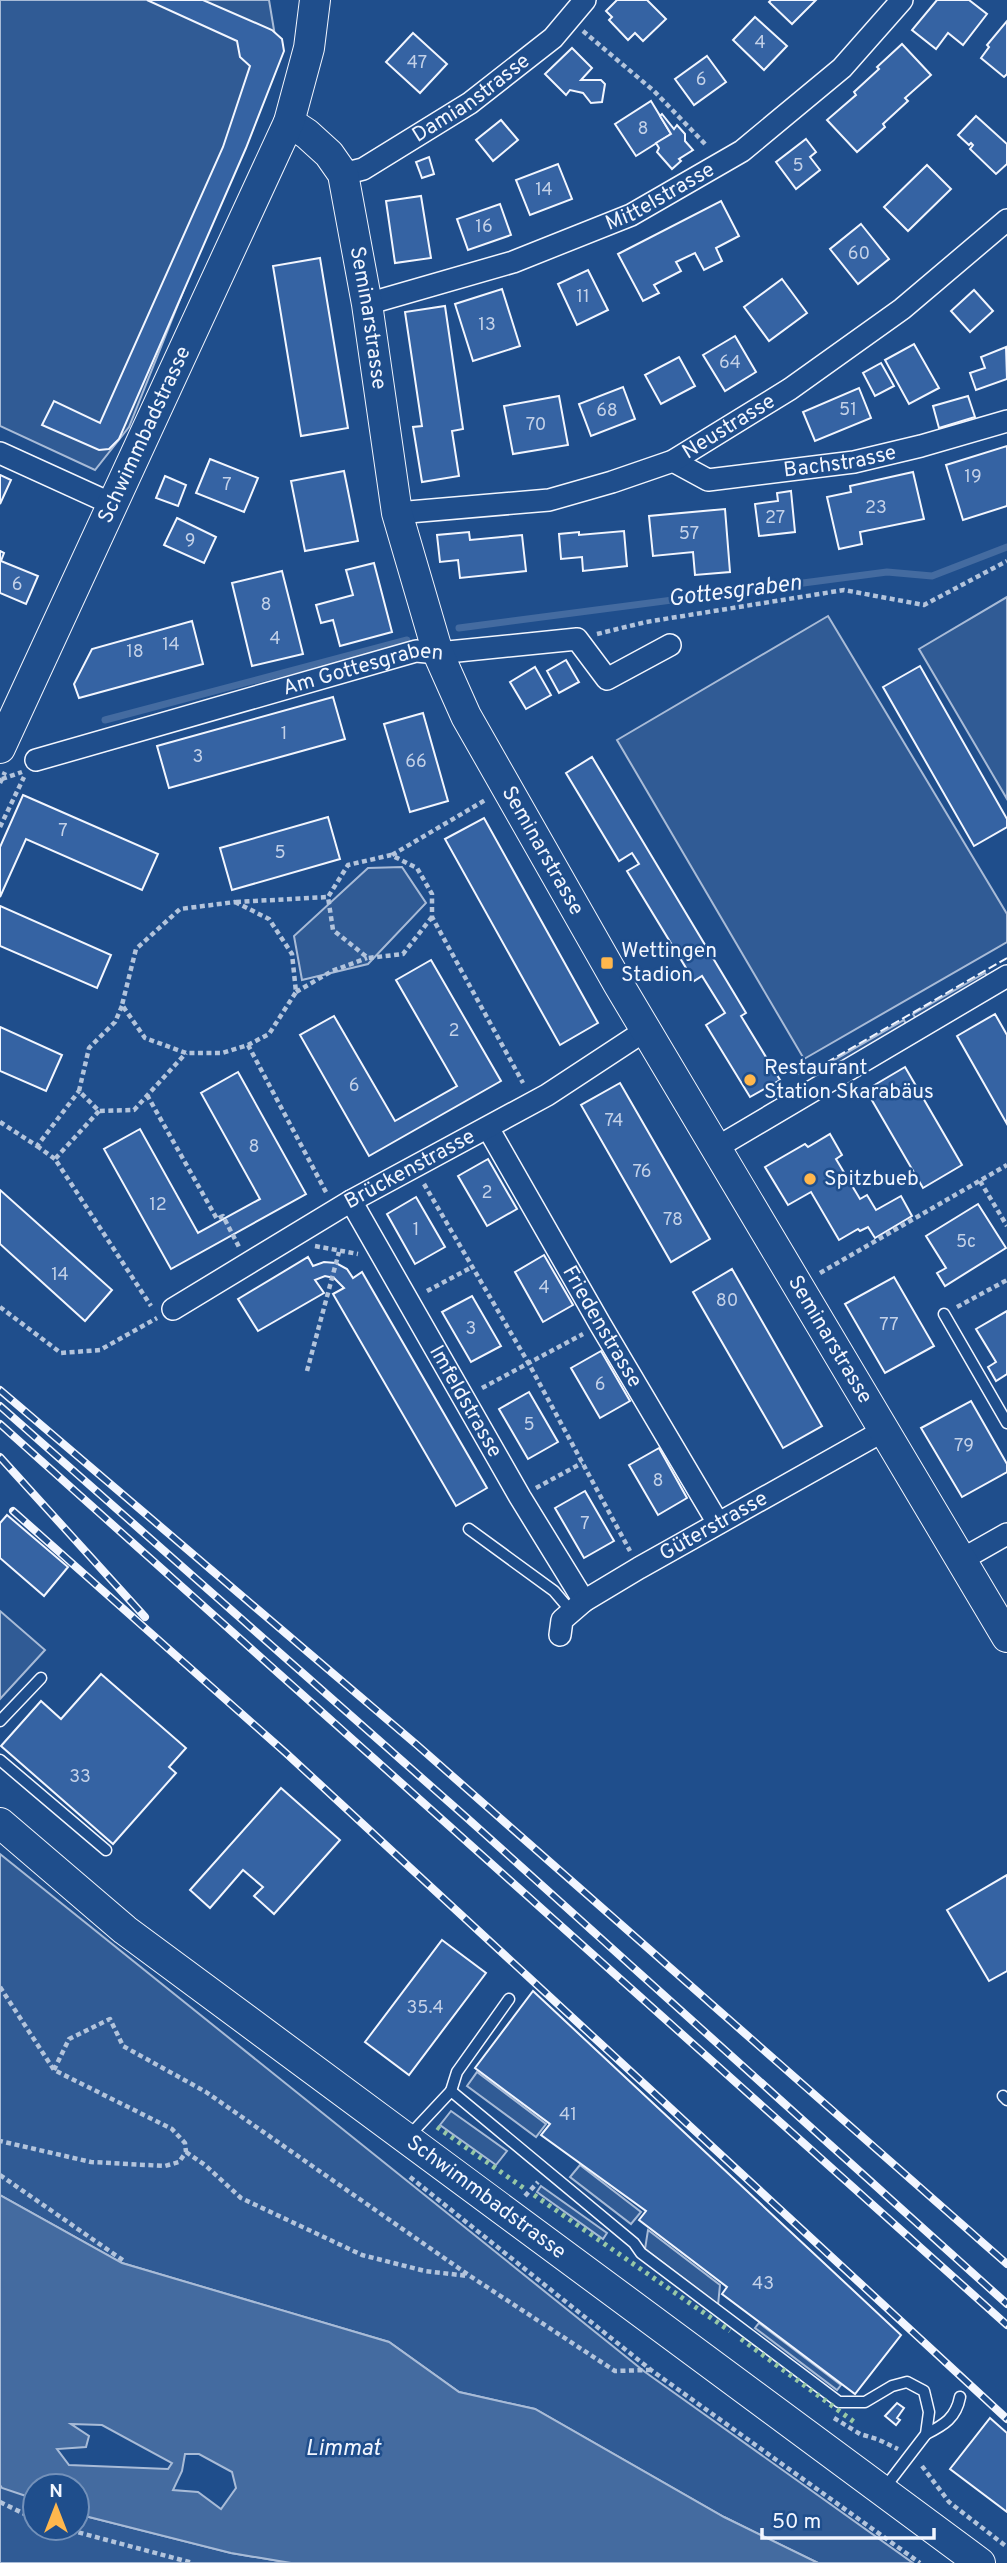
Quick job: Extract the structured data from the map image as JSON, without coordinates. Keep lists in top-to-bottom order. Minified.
{"streets":{"main road":["Seminarstrasse","Schwimmbadstrasse"],"street":["Damianstrasse","Mittelstrasse","Neustrasse","Bachstrasse","Am Gottesgraben","Brückenstrasse","Friedenstrasse","Imfeldstrasse","Güterstrasse"]},"crossings":[["Damianstrasse","Seminarstrasse"],["Mittelstrasse","Seminarstrasse"],["Seminarstrasse","Neustrasse"],["Seminarstrasse","Schwimmbadstrasse"],["Seminarstrasse","Am Gottesgraben"],["Seminarstrasse","Brückenstrasse"],["Seminarstrasse","Güterstrasse"],["Neustrasse","Bachstrasse"],["Brückenstrasse","Friedenstrasse"],["Brückenstrasse","Imfeldstrasse"],["Friedenstrasse","Güterstrasse"],["Imfeldstrasse","Güterstrasse"]],"water":["Gottesgraben","Limmat"],"places":{"transit":["Wettingen Stadion"],"other":["Restaurant Station Skarabäus","Spitzbueb"]},"house_numbers":["4","47","6","8","5","14","16","60","11","13","64","51","68","70","19","7","23","27","57","9","6","8","4","14","18","1","3","66","7","5","2","6","74","8","76","2","12","78","1","5c","14","4","80","77","3","6","5","79","8","7","33","35.4","41","43"],"scale_bar":"50 m","north":"top"}
